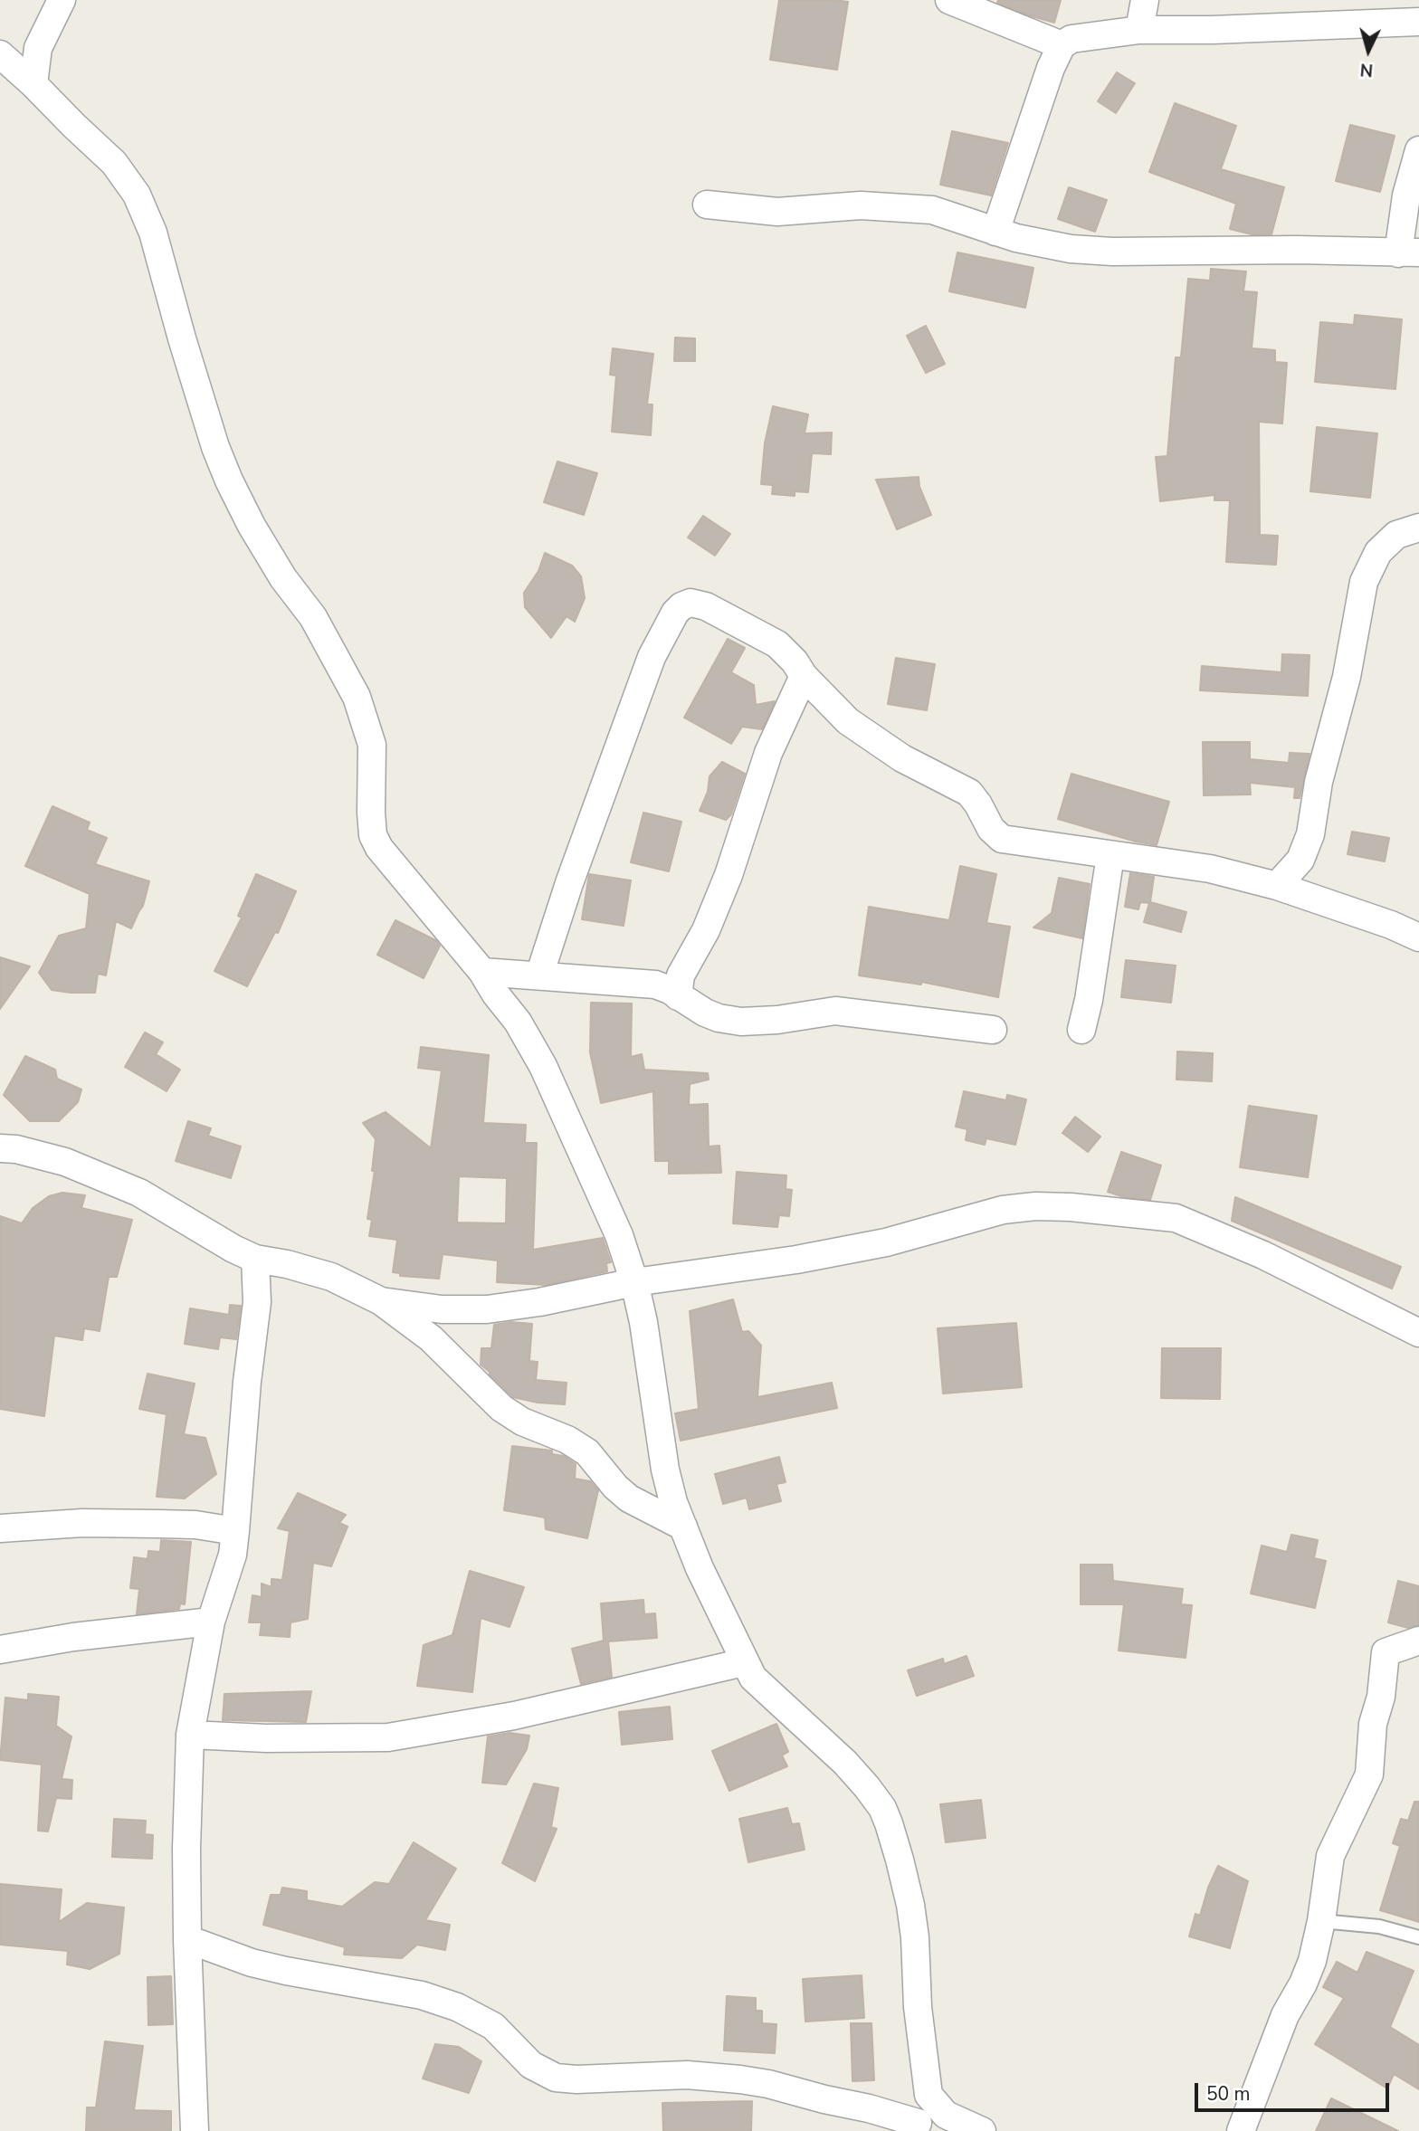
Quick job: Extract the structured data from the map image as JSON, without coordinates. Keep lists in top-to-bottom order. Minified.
{"scale_bar":"50 m","north":"bottom"}
